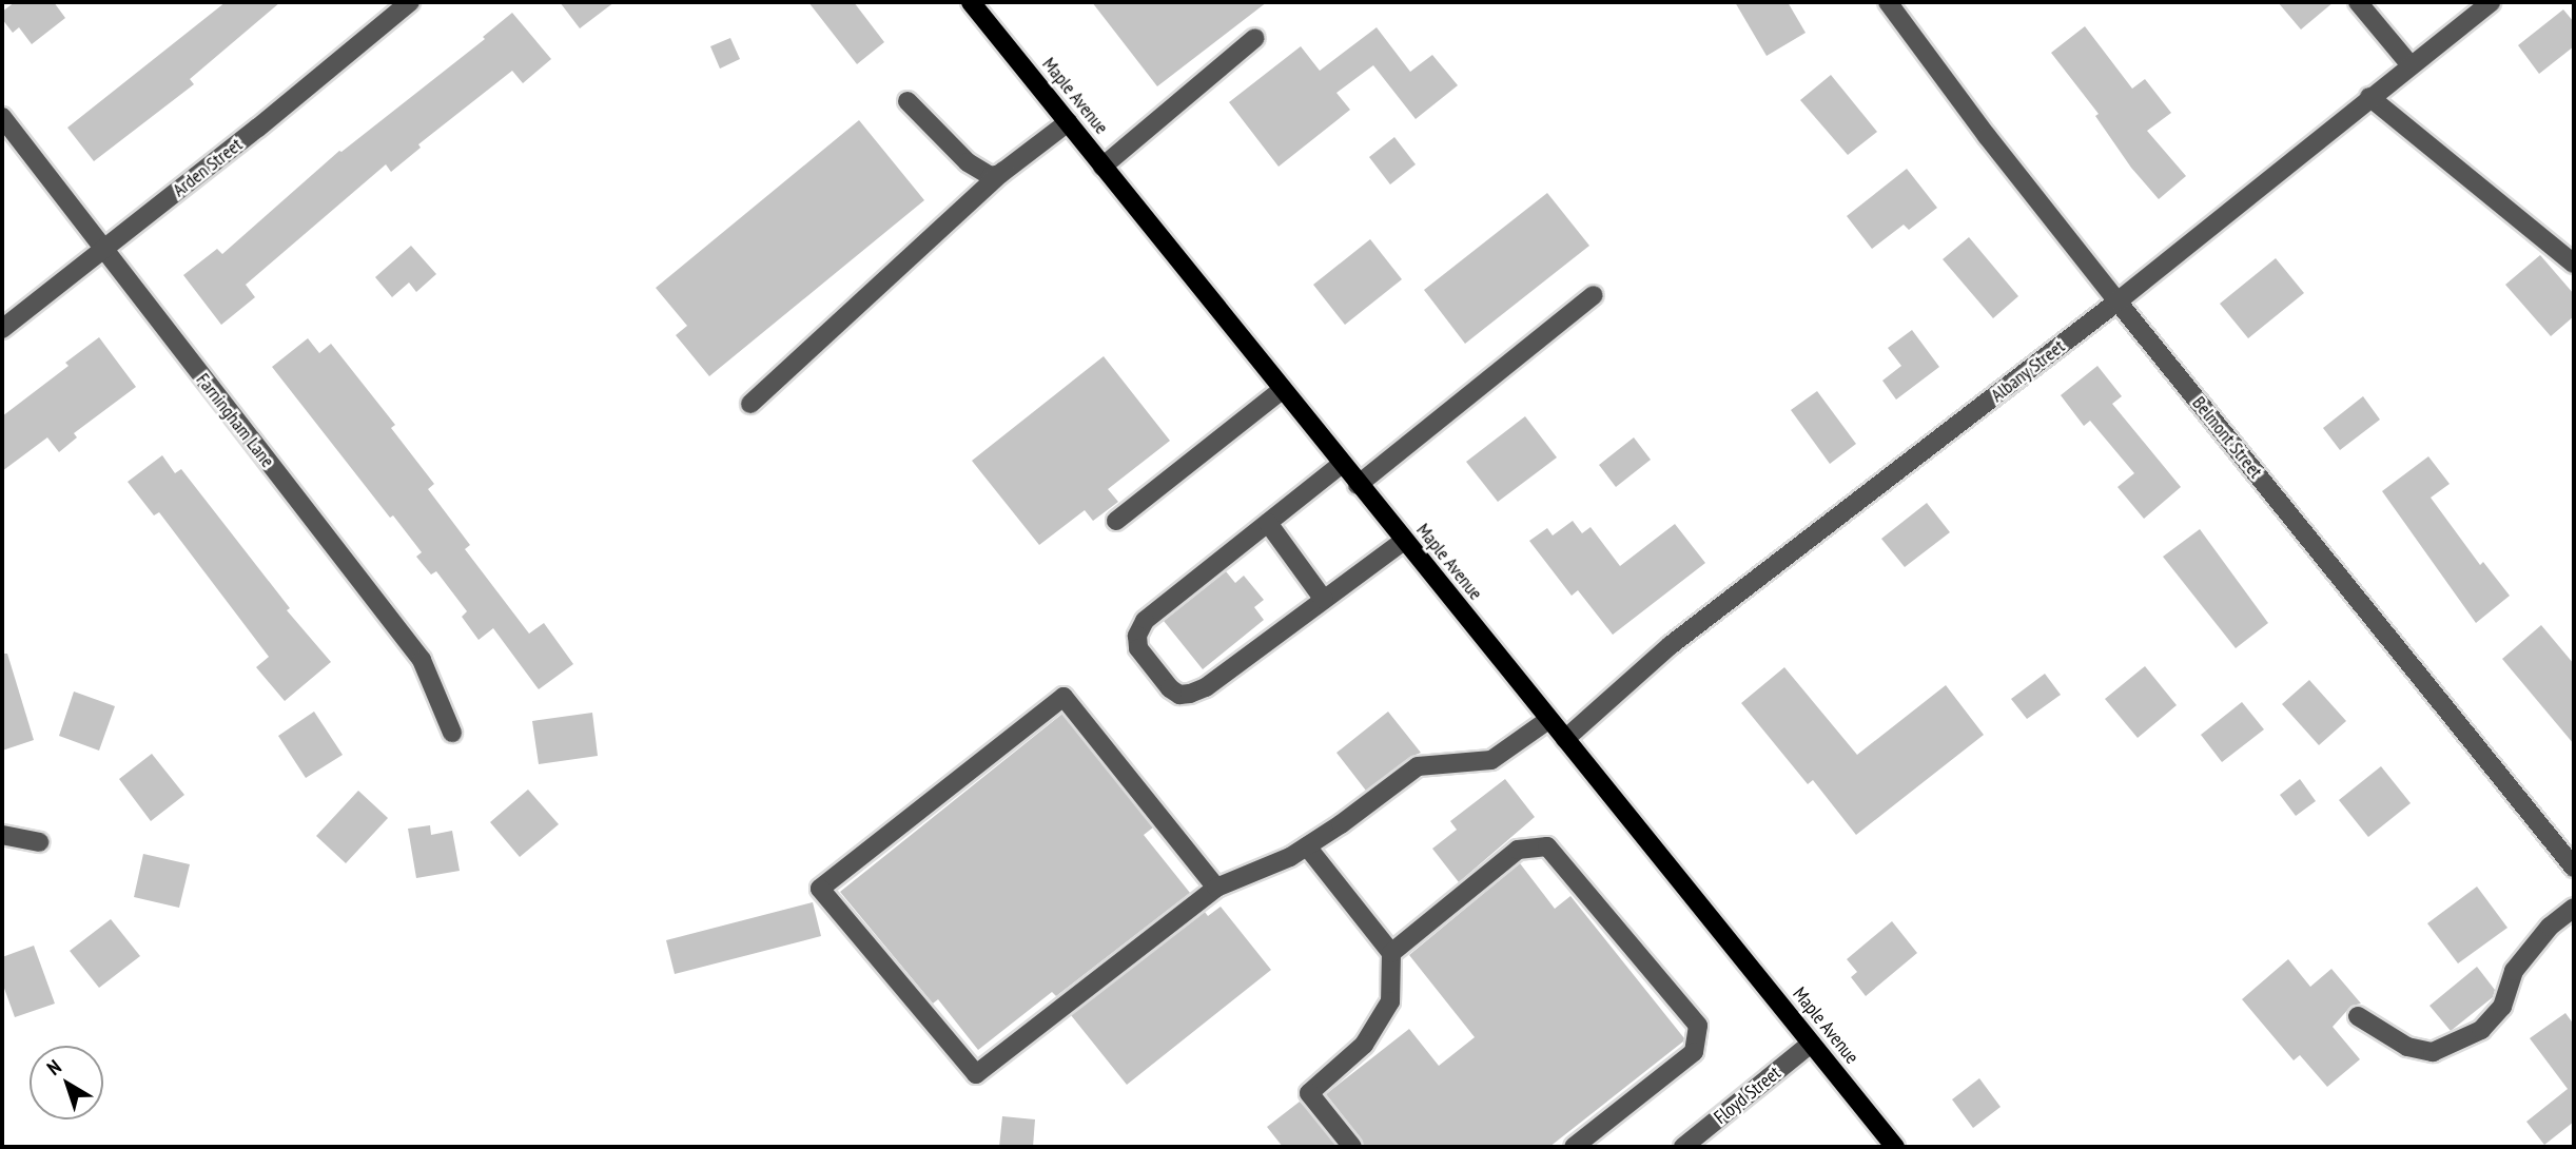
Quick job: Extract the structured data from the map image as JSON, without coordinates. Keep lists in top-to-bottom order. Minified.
{"streets":{"main road":["Maple Avenue"],"street":["Arden Street","Albany Street","Farningham Lane","Belmont Street","Floyd Street"]},"crossings":[["Maple Avenue","Albany Street"],["Maple Avenue","Floyd Street"],["Arden Street","Farningham Lane"],["Albany Street","Belmont Street"]],"north":"top left"}
